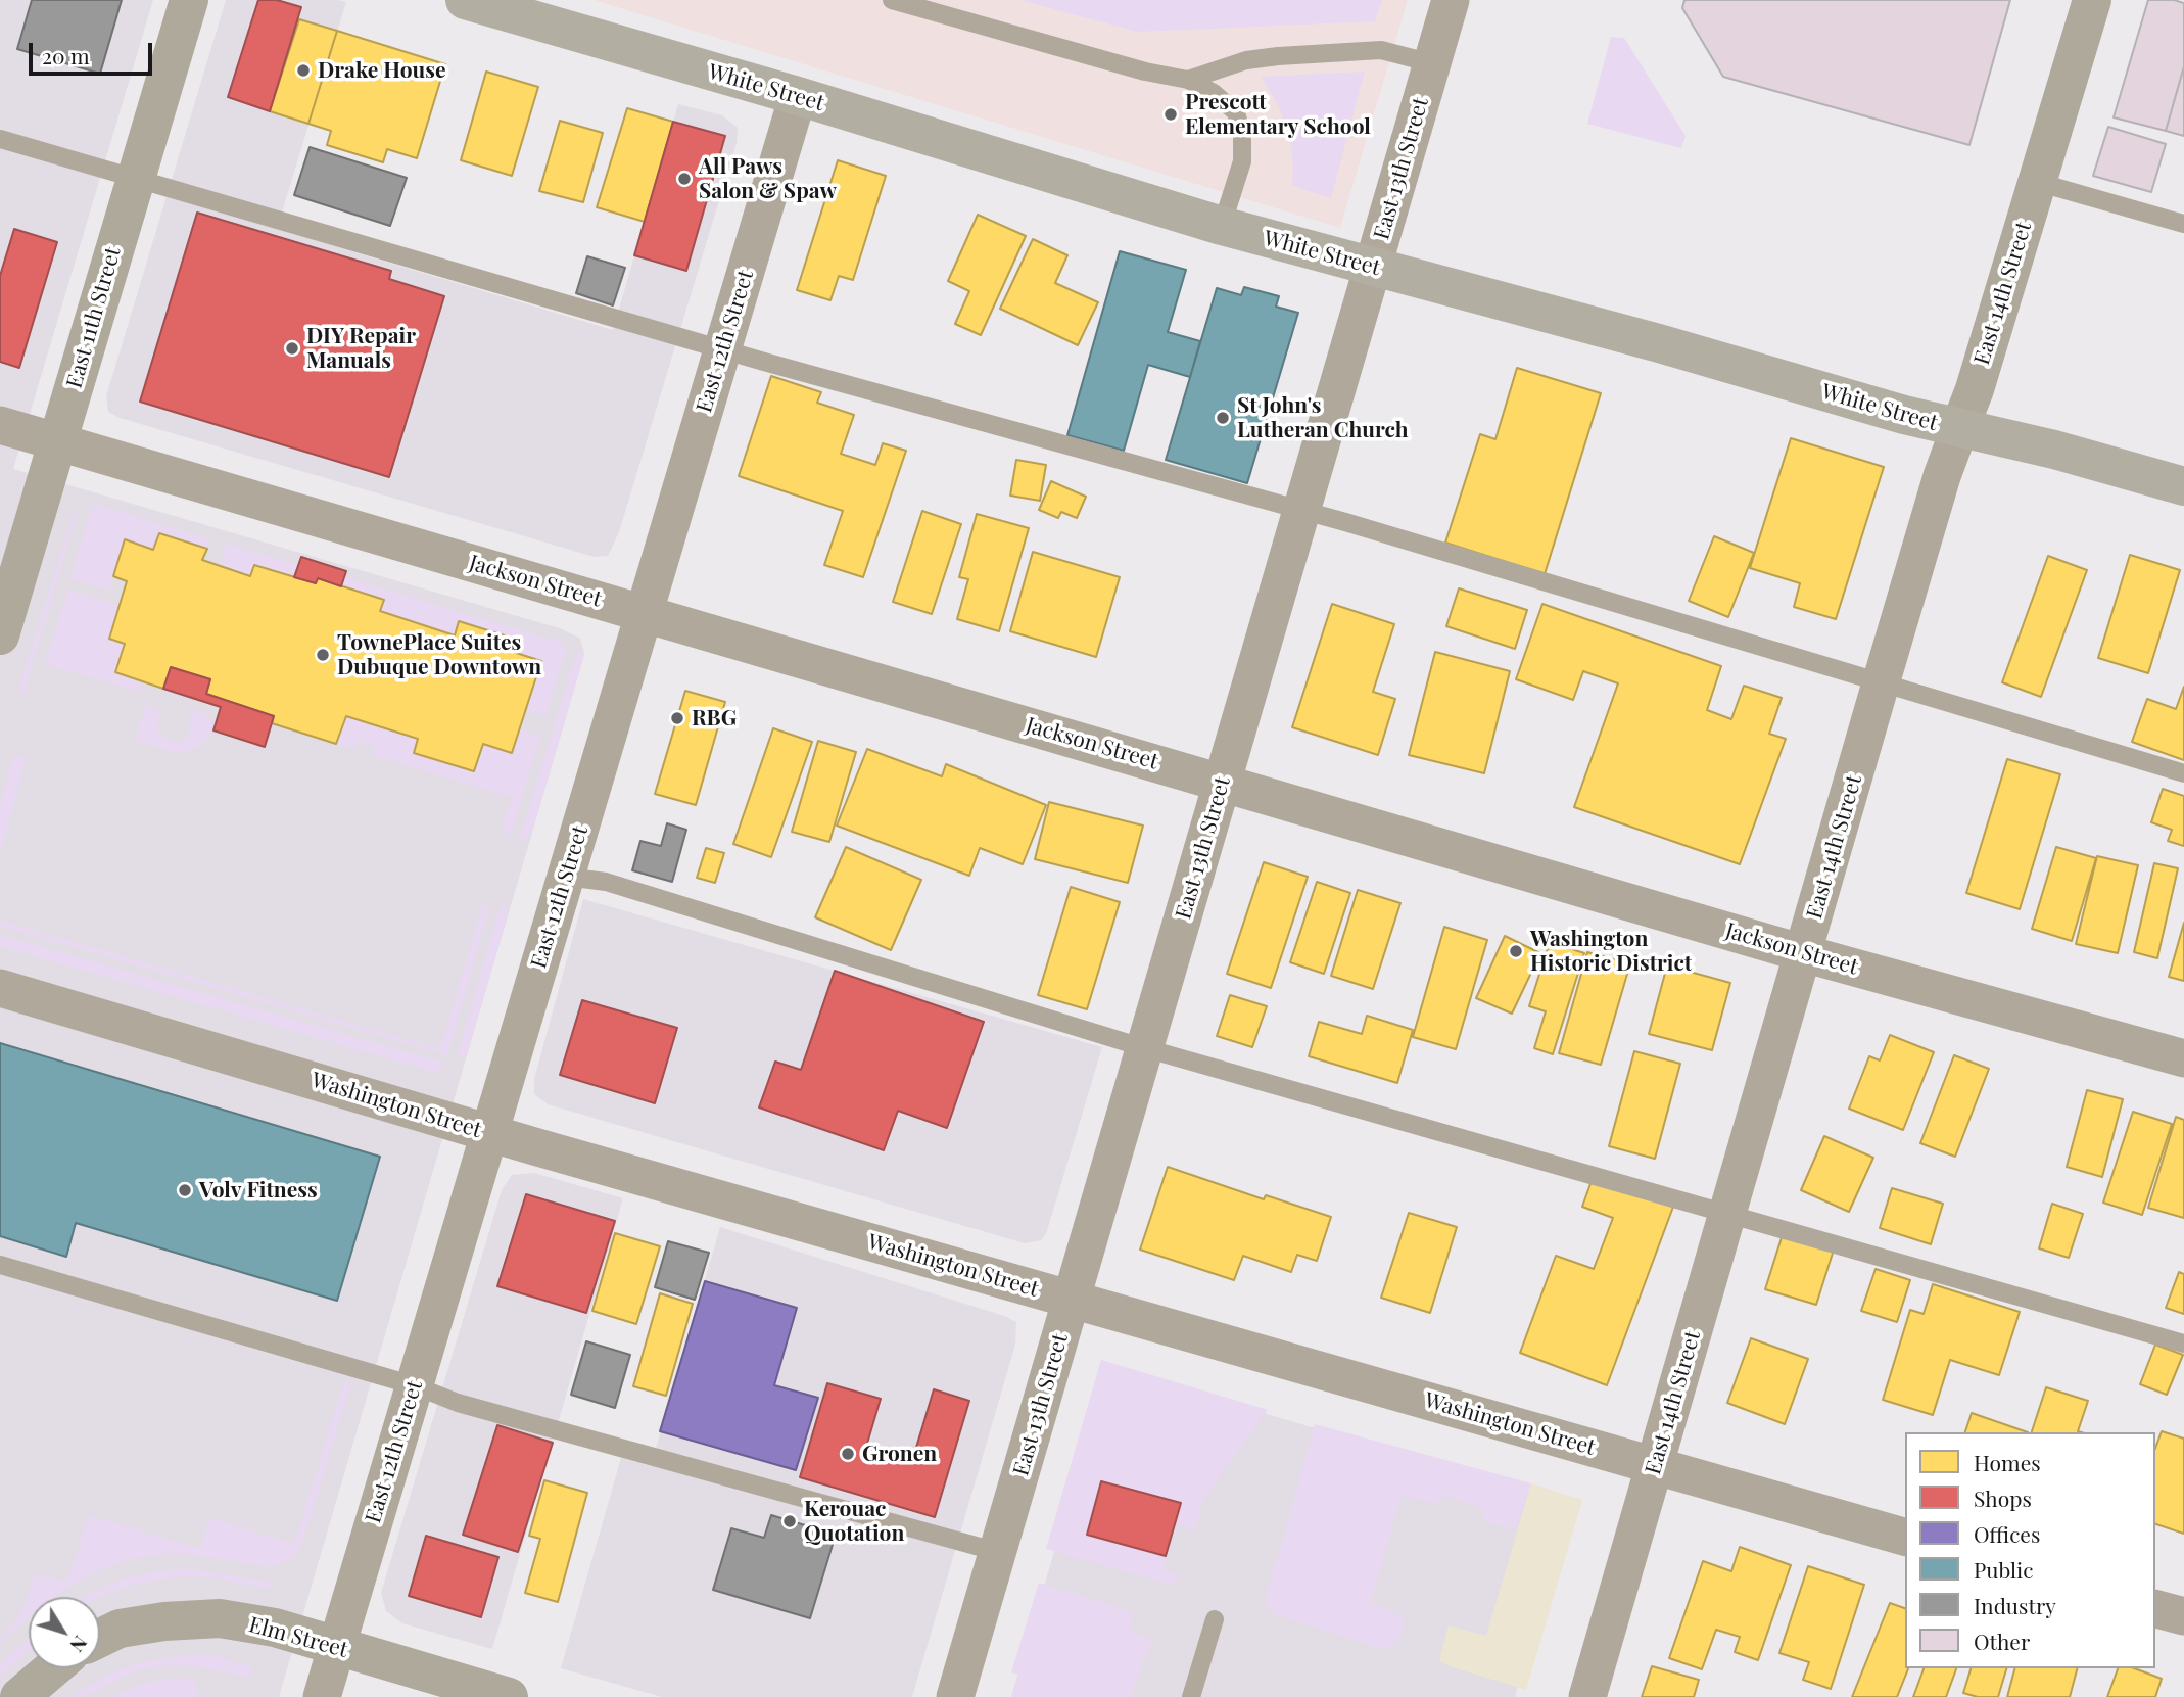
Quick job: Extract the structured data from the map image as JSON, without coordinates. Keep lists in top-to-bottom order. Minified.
{"streets":{"main road":["White Street","East 14th Street","East 11th Street","Elm Street"],"street":["East 13th Street","East 12th Street","Jackson Street","Washington Street"]},"crossings":[["White Street","East 13th Street"],["White Street","East 14th Street"],["White Street","East 12th Street"],["East 13th Street","Jackson Street"],["East 13th Street","Washington Street"],["East 14th Street","Jackson Street"],["East 14th Street","Washington Street"],["East 11th Street","Jackson Street"],["East 12th Street","Jackson Street"],["East 12th Street","Washington Street"],["East 12th Street","Elm Street"]],"places":["Drake House","Prescott Elementary School","All Paws Salon & Spaw","DIY Repair Manuals","St John's Lutheran Church","TownePlace Suites Dubuque Downtown","RBG","Washington Historic District","Volv Fitness","Gronen","Kerouac Quotation"],"legend":["Homes","Shops","Offices","Public","Industry","Other"],"scale_bar":"20 m","north":"bottom right"}
